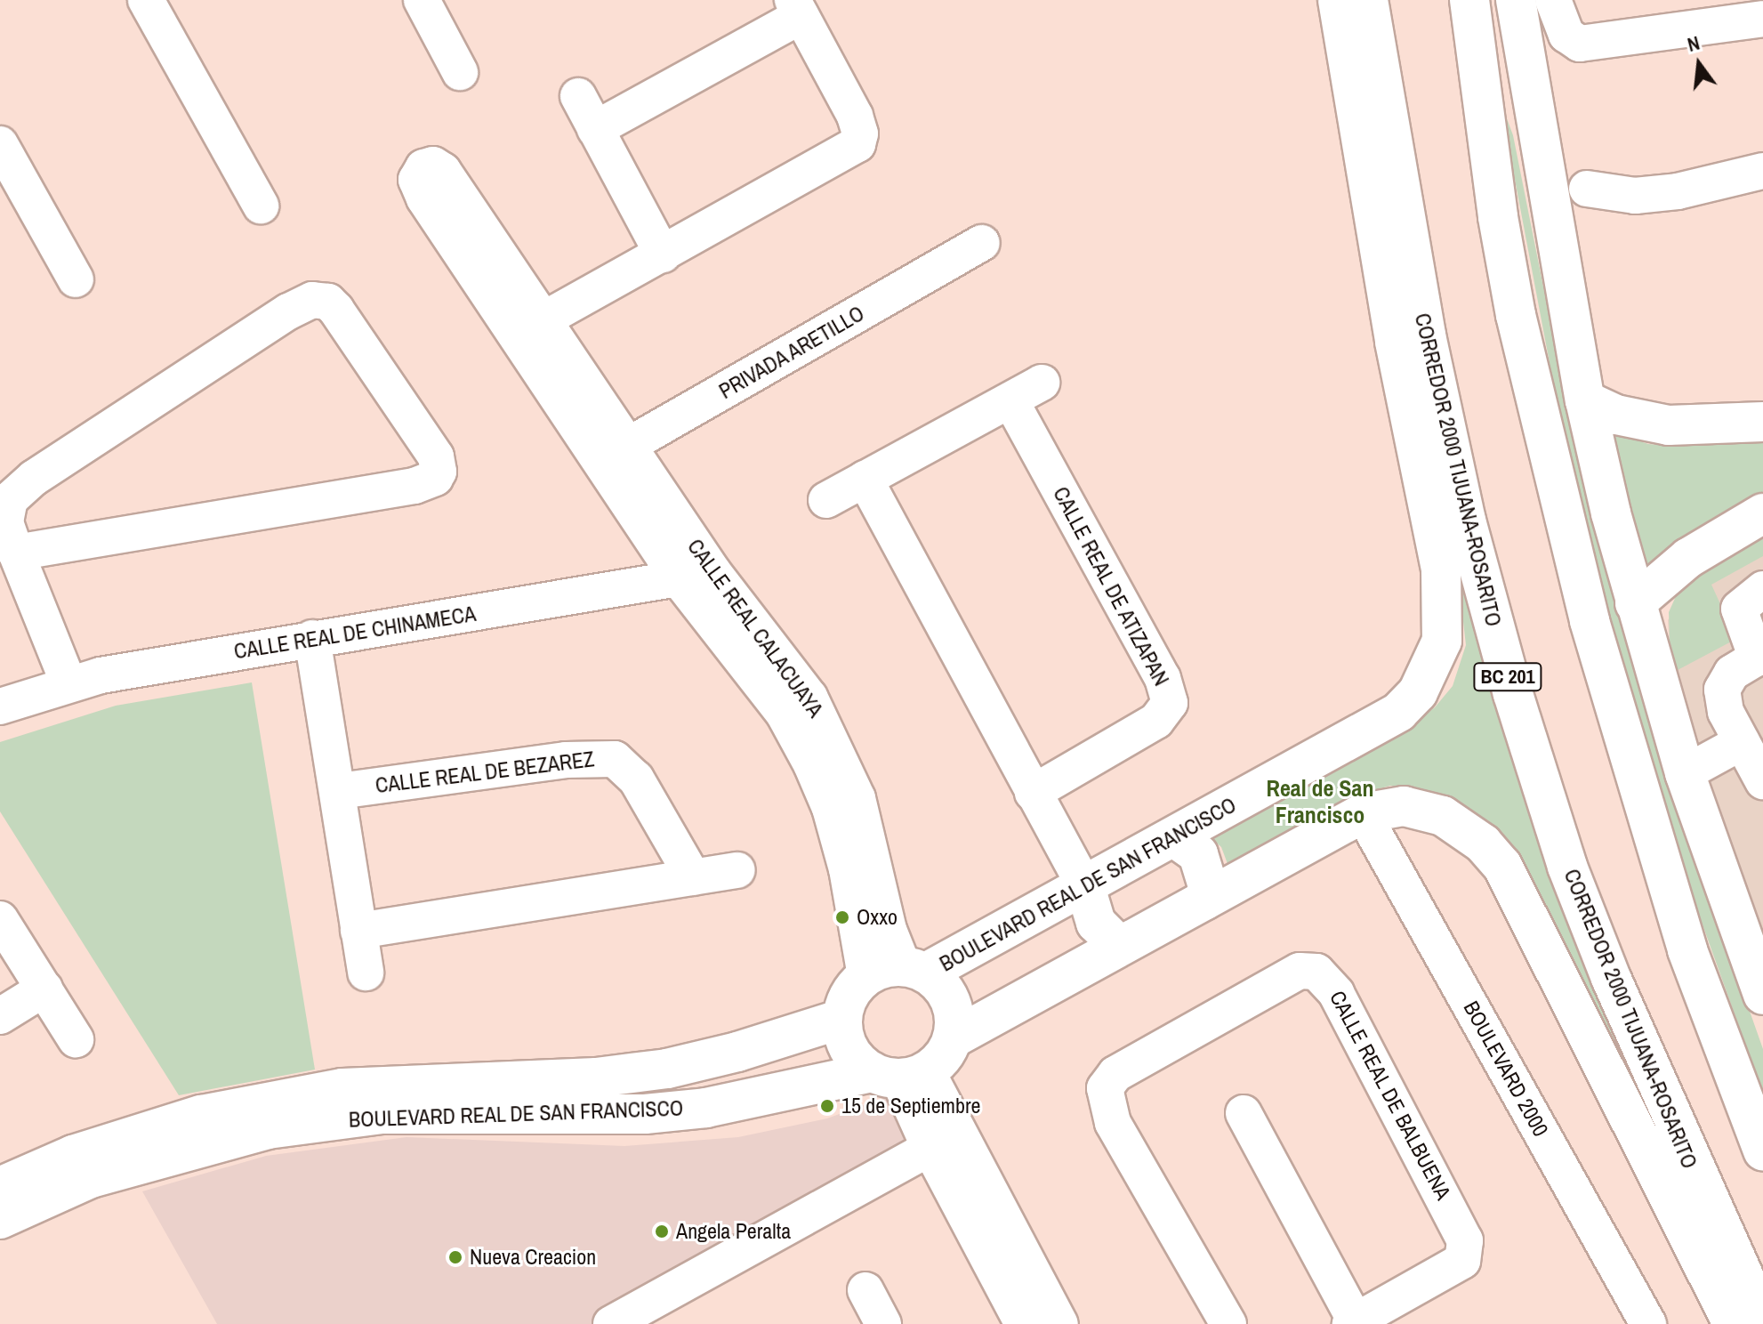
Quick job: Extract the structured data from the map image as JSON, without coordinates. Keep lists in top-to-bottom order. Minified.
{"streets":{"main road":["CORREDOR 2000 TIJUANA-ROSARITO","BC 201","BOULEVARD REAL DE SAN FRANCISCO"],"street":["PRIVADA ARETILLO","CALLE REAL DE ATIZAPAN","CALLE REAL CALACUAYA","CALLE REAL DE CHINAMECA","CALLE REAL DE BEZAREZ","BOULEVARD 2000","CALLE REAL DE BALBUENA"]},"crossings":[["PRIVADA ARETILLO","CALLE REAL CALACUAYA"],["CALLE REAL CALACUAYA","CALLE REAL DE CHINAMECA"],["CALLE REAL CALACUAYA","BOULEVARD REAL DE SAN FRANCISCO"]],"districts":["Real de San Francisco"],"places":["Oxxo","15 de Septiembre","Angela Peralta","Nueva Creacion"],"north":"top"}
